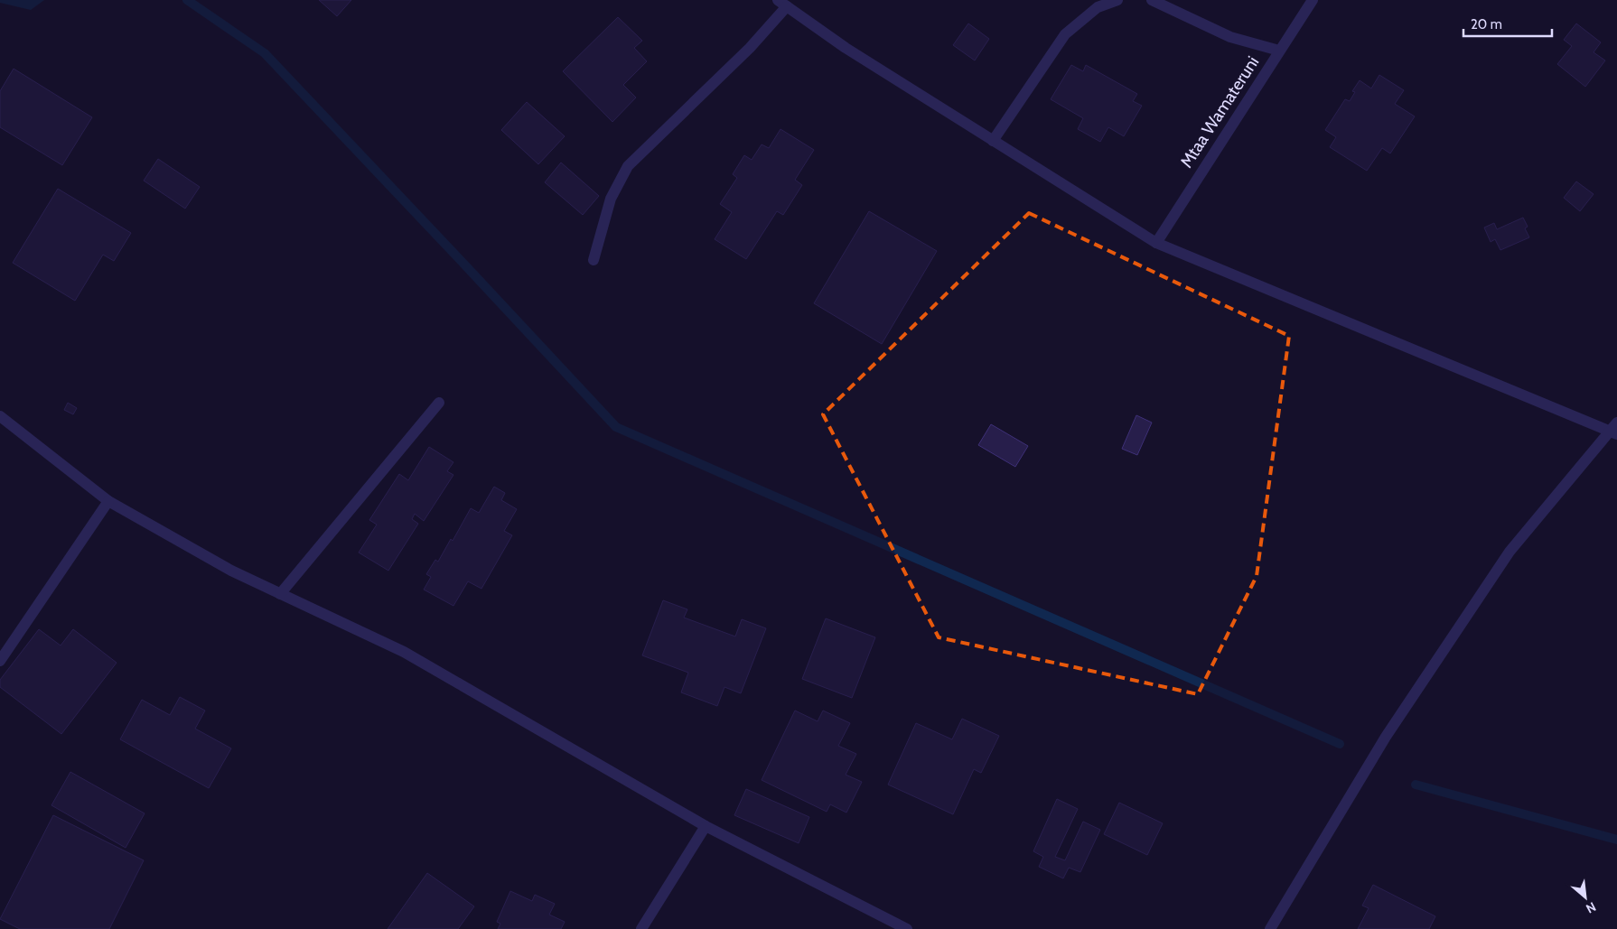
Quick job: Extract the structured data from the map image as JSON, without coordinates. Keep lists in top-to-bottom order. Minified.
{"streets":{"street":["Mtaa Wamateruni"]},"scale_bar":"20 m","north":"bottom right"}
